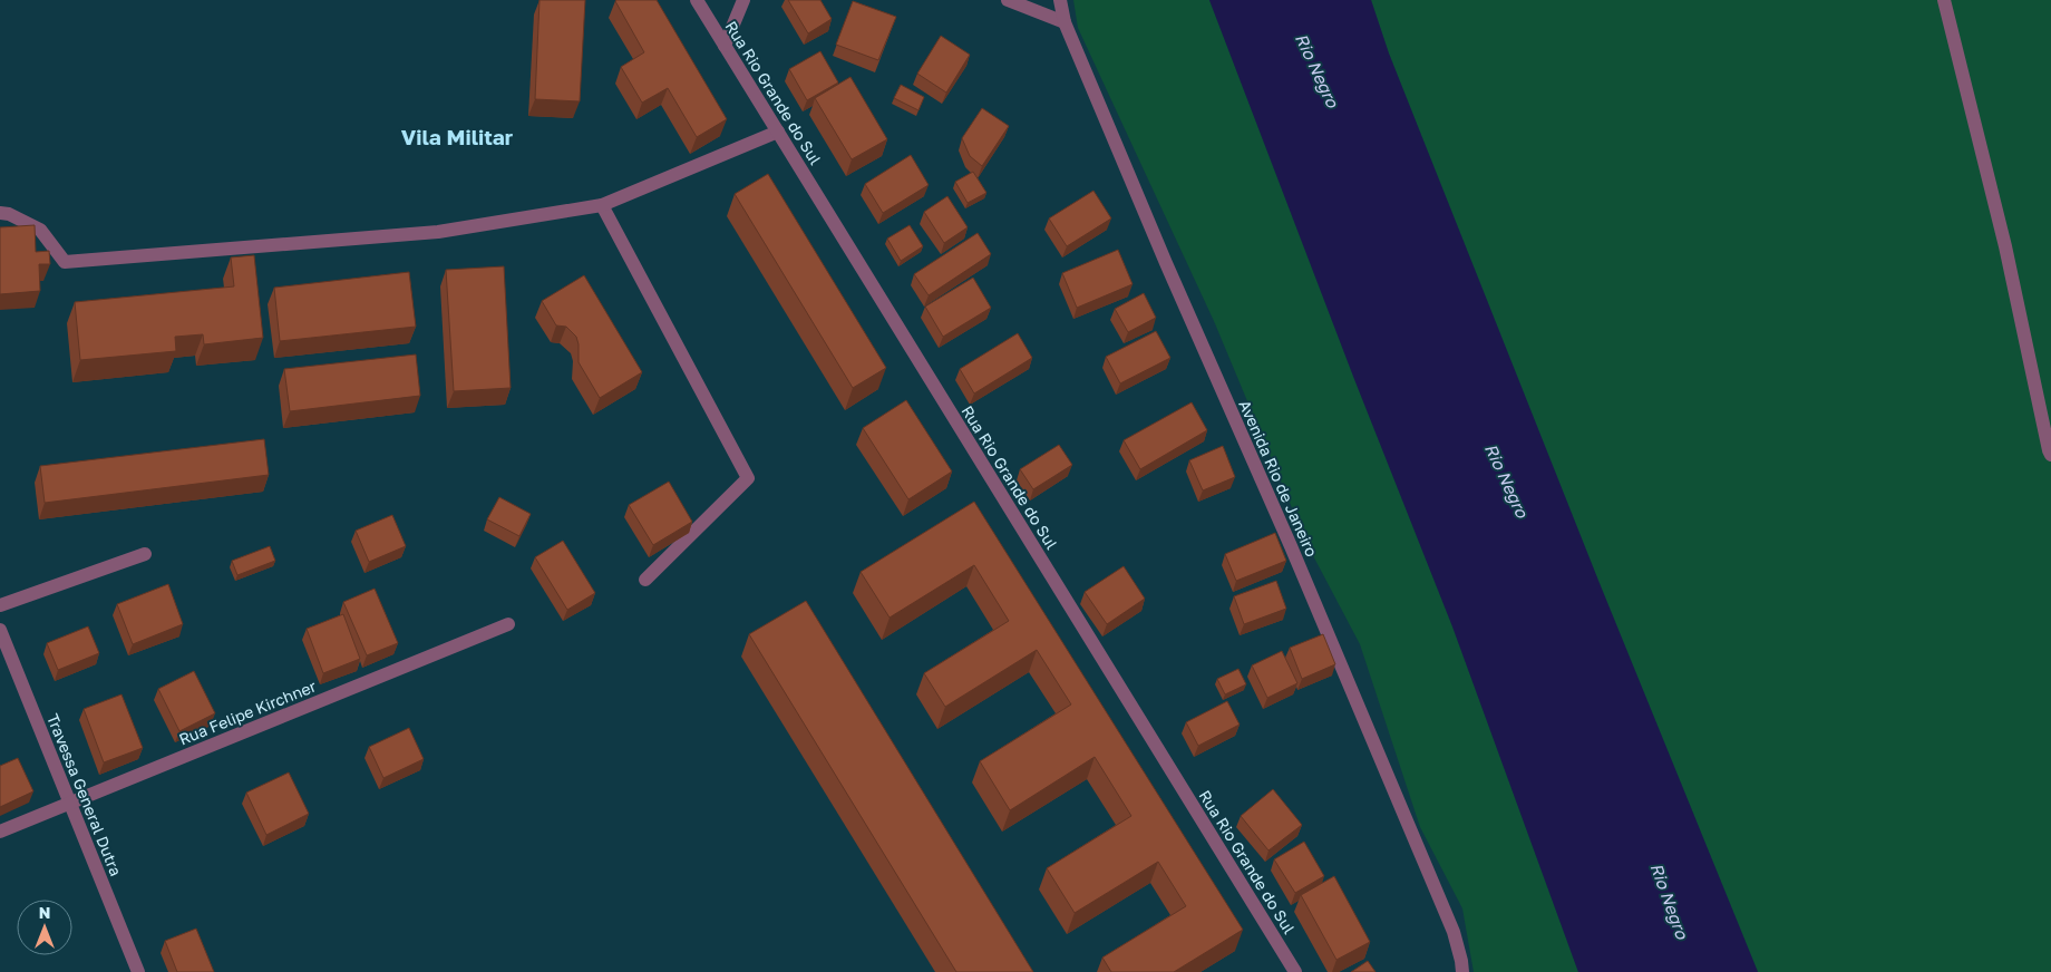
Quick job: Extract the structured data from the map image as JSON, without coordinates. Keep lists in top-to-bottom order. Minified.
{"streets":{"street":["Rua Rio Grande do Sul","Avenida Rio de Janeiro","Rua Felipe Kirchner","Travessa General Dutra"]},"crossings":[["Rua Felipe Kirchner","Travessa General Dutra"]],"districts":["Vila Militar"],"water":["Rio Negro"],"north":"top"}
